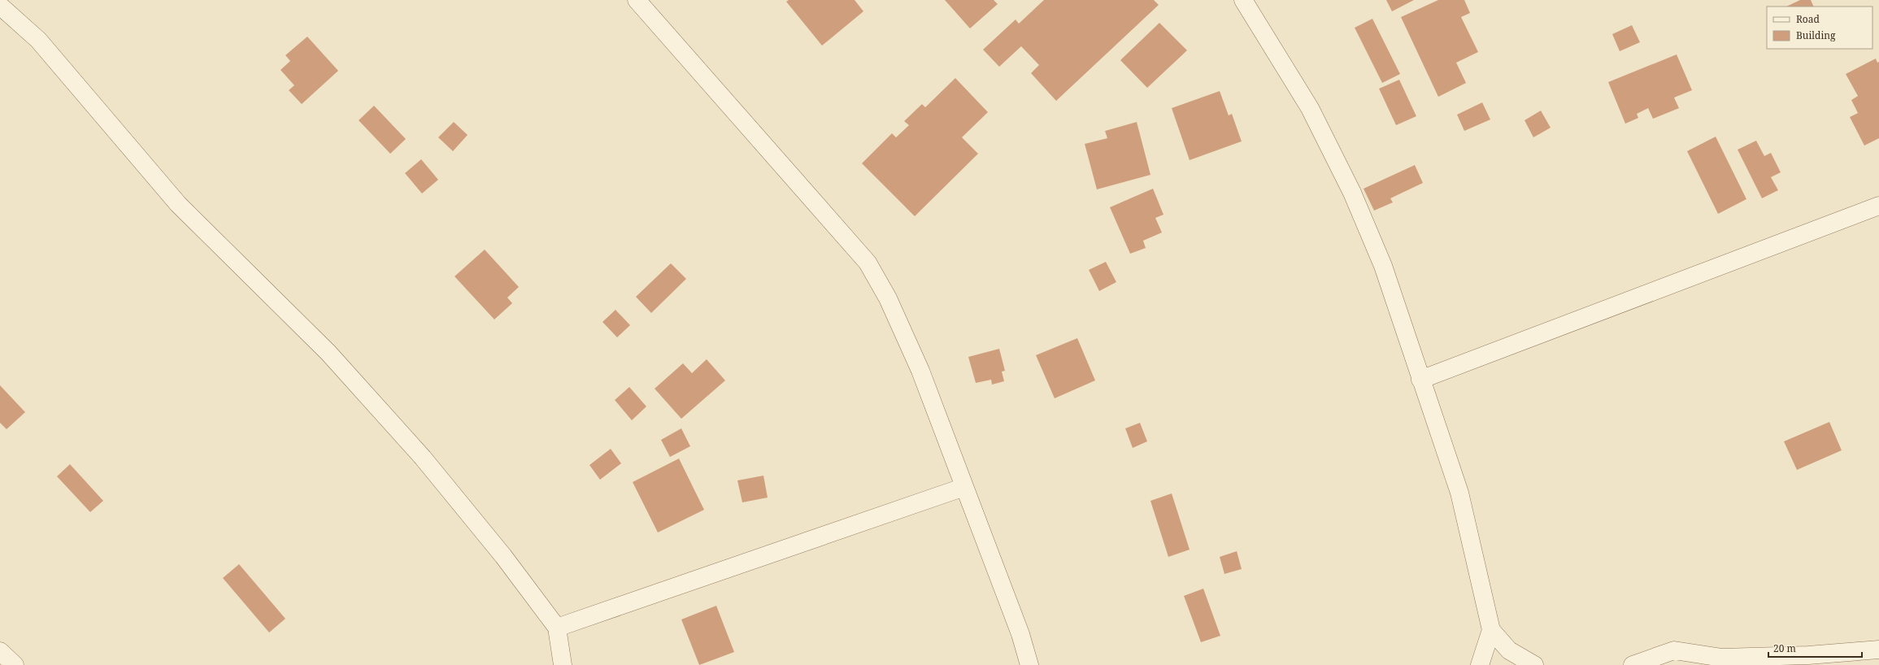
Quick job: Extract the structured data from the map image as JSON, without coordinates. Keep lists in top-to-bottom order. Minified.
{"legend":["Road","Building"],"scale_bar":"20 m"}
